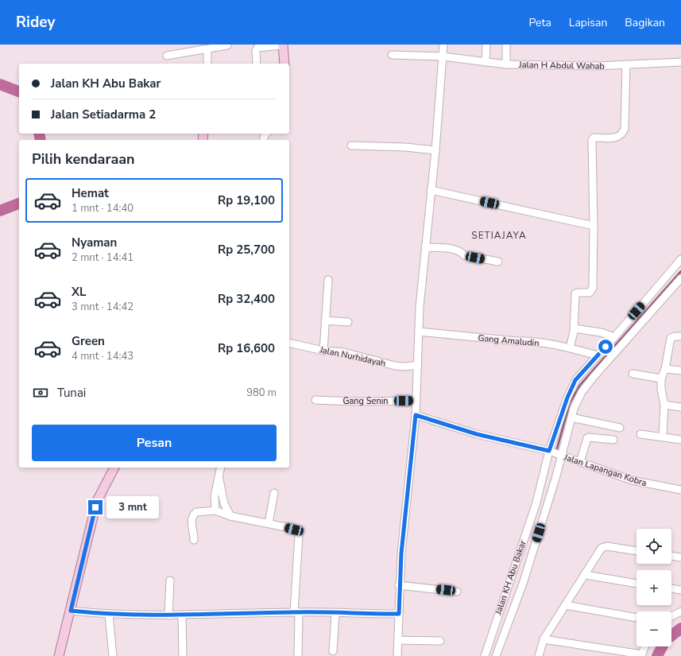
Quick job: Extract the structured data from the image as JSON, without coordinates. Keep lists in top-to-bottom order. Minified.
{"streets":{"street":["Jalan H Abdul Wahab","Gang Amaludin","Jalan Nurhidayah","Gang Senin","Jalan Lapangan Kobra","Jalan KH Abu Bakar"]},"crossings":[["Gang Amaludin","Jalan KH Abu Bakar"],["Jalan Lapangan Kobra","Jalan KH Abu Bakar"]],"districts":["SETIAJAYA"],"page":{"header":"Ridey","nav":["Peta","Lapisan","Bagikan"],"banner":["Jalan KH Abu Bakar","Jalan Setiadarma 2"],"heading":"Pilih kendaraan","list":[{"name":"Hemat","note":"1 mnt · 14:40","value":"Rp 19,100"},{"name":"Nyaman","note":"2 mnt · 14:41","value":"Rp 25,700"},{"name":"XL","note":"3 mnt · 14:42","value":"Rp 32,400"},{"name":"Green","note":"4 mnt · 14:43","value":"Rp 16,600"}],"pay":["Tunai","980 m"],"buttons":"Pesan","bubble":"3 mnt","map_buttons":["+","−"]}}
